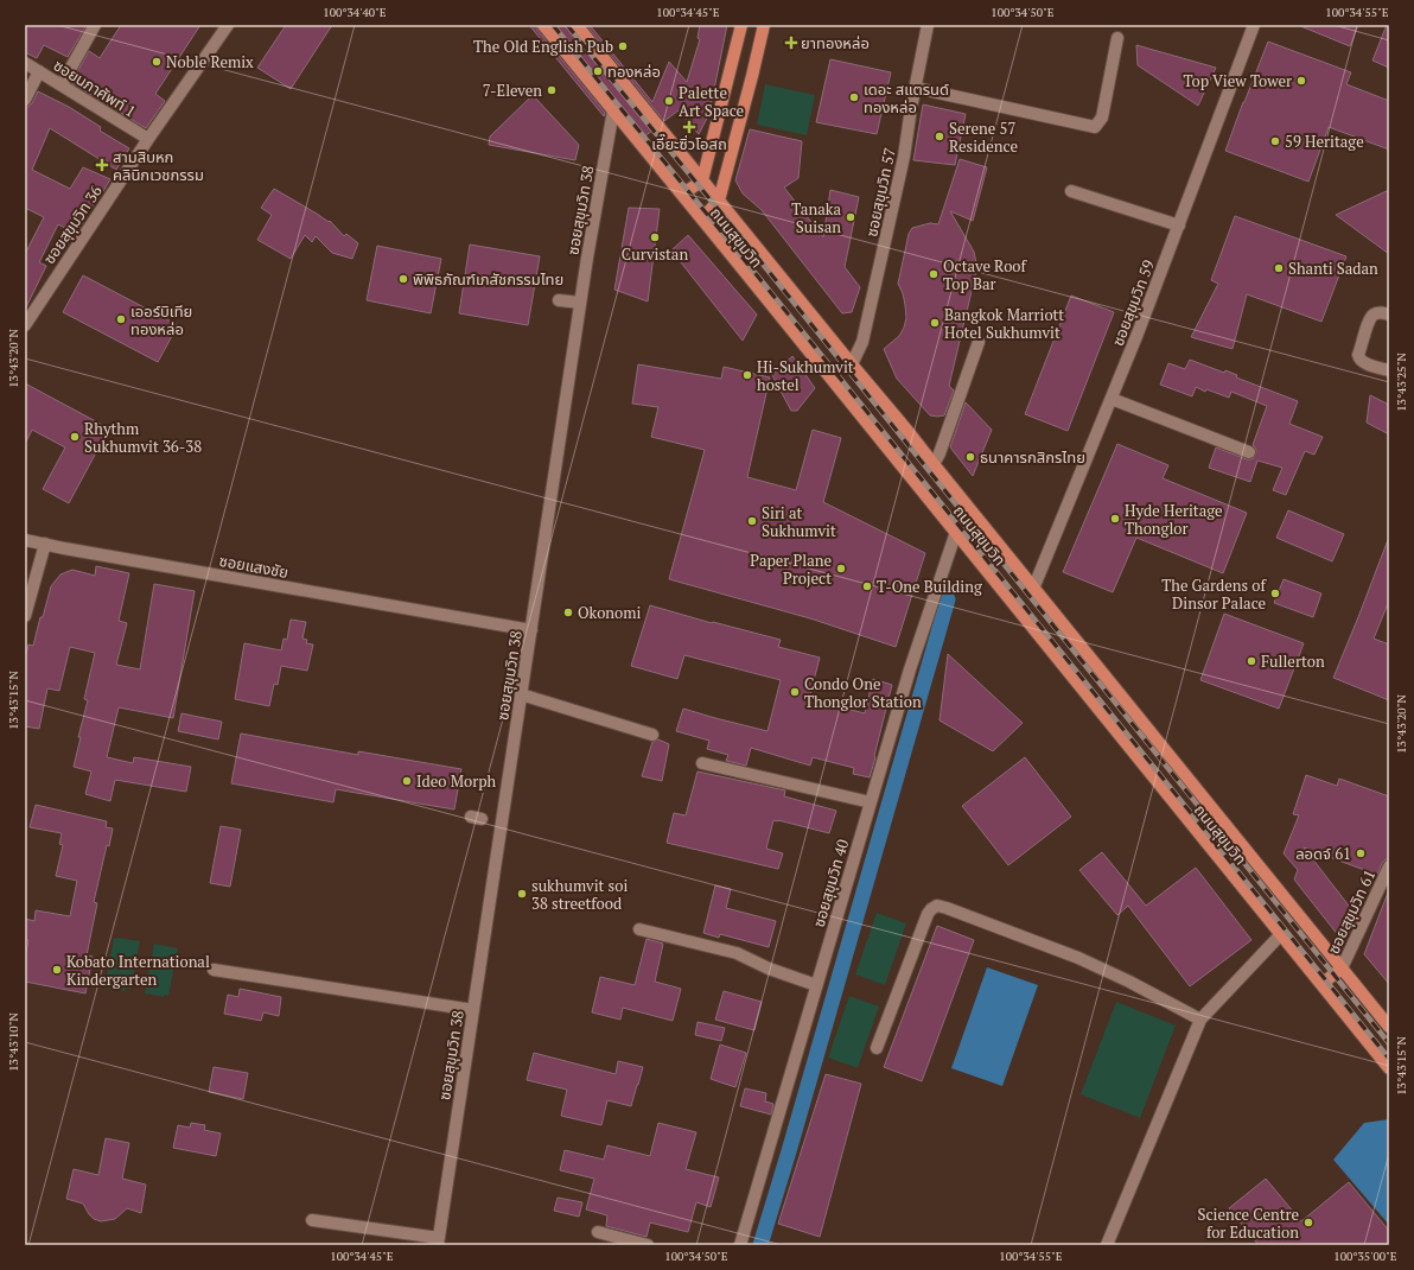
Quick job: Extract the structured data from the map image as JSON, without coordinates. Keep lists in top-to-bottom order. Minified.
{"streets":{"main road":["ถนนสุขุมวิท"],"street":["ซอยนภาศัพท์ 1","ซอยสุขุมวิท 57","ซอยสุขุมวิท 38","ซอยสุขุมวิท 36","ซอยสุขุมวิท 59","ซอยแสงชัย","ซอยสุขุมวิท 40","ซอยสุขุมวิท 61"]},"crossings":[["ซอยนภาศัพท์ 1","ซอยสุขุมวิท 36"],["ซอยสุขุมวิท 57","ถนนสุขุมวิท"],["ซอยสุขุมวิท 38","ถนนสุขุมวิท"],["ซอยสุขุมวิท 38","ซอยแสงชัย"],["ถนนสุขุมวิท","ซอยสุขุมวิท 59"],["ถนนสุขุมวิท","ซอยสุขุมวิท 40"],["ถนนสุขุมวิท","ซอยสุขุมวิท 61"]],"places":{"health":["ยาทองหล่อ","เอี๊ยะซิ่วโอสถ","สามสิบหก คลินิกเวชกรรม"],"other":["The Old English Pub","Noble Remix","ทองหล่อ","Top View Tower","7-Eleven","เดอะ สแตรนด์ ทองหล่อ","Palette Art Space","Serene 57 Residence","59 Heritage","Tanaka Suisan","Curvistan","Shanti Sadan","Octave Roof Top Bar","พิพิธภัณฑ์เภสัชกรรมไทย","เออร์บิเทีย ทองหล่อ","Bangkok Marriott Hotel Sukhumvit","Hi-Sukhumvit hostel","Rhythm Sukhumvit 36-38","ธนาคารกสิกรไทย","Hyde Heritage Thonglor","Siri at Sukhumvit","Paper Plane Project","T-One Building","The Gardens of Dinsor Palace","Okonomi","Fullerton","Condo One Thonglor Station","Ideo Morph","ลอดจ์ 61","sukhumvit soi 38 streetfood","Kobato International Kindergarten","Science Centre for Education"]},"coordinates":["100°34'40\"E","100°34'45\"E","100°34'50\"E","100°34'55\"E","13°43'20\"N","13°43'25\"N","13°43'15\"N","13°43'10\"N","100°35'00\"E"]}
